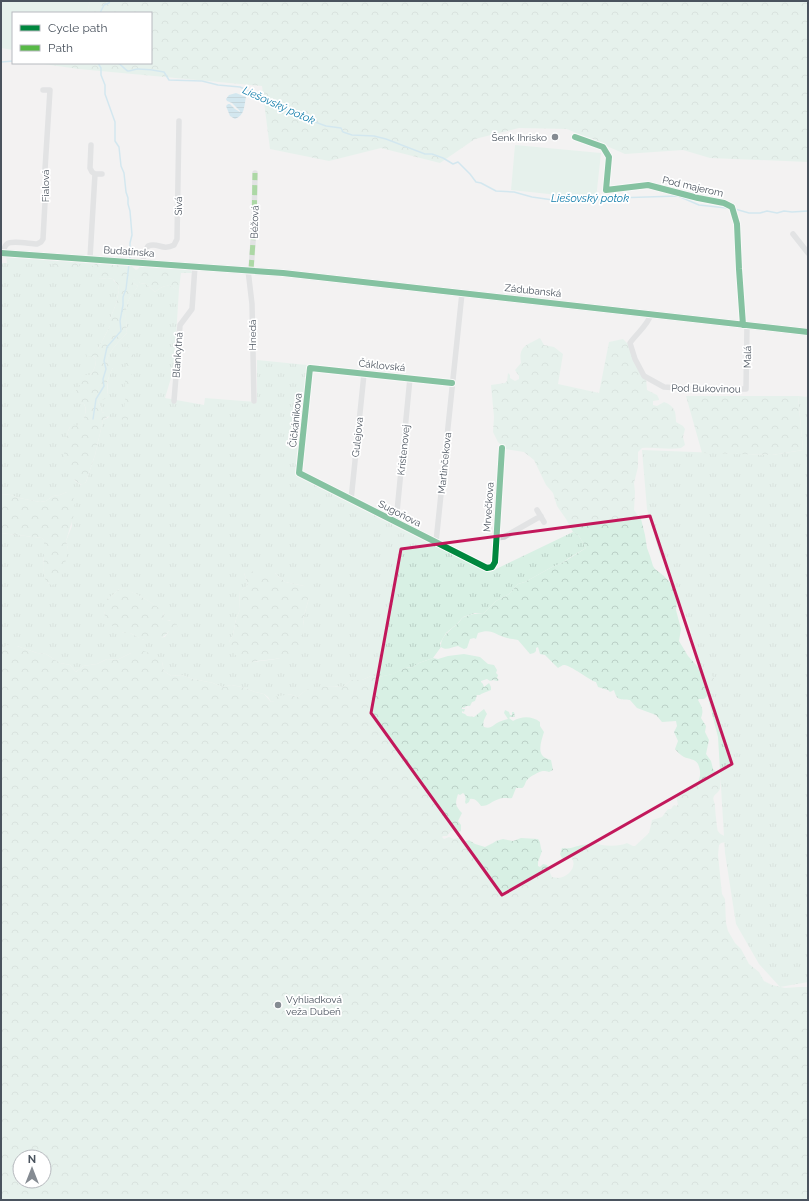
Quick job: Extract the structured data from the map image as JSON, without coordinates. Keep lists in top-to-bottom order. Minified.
{"streets":{"street":["Fialová","Pod majerom","Sivá","Béžová","Budatínska","Zádubanská","Hnedá","Blankytná","Malá","Čáklovská","Pod Bukovinou","Čičkánikova","Gulejova","Kristenovej","Martinčekova","Mrvečkova","Sugoňova"]},"crossings":[["Fialová","Budatínska"],["Pod majerom","Zádubanská"],["Pod majerom","Malá"],["Sivá","Budatínska"],["Béžová","Budatínska"],["Béžová","Zádubanská"],["Béžová","Hnedá"],["Budatínska","Zádubanská"],["Budatínska","Hnedá"],["Budatínska","Blankytná"],["Zádubanská","Hnedá"],["Zádubanská","Malá"],["Zádubanská","Pod Bukovinou"],["Zádubanská","Martinčekova"],["Malá","Pod Bukovinou"],["Čáklovská","Čičkánikova"],["Čáklovská","Gulejova"],["Čáklovská","Kristenovej"],["Čáklovská","Martinčekova"],["Čičkánikova","Sugoňova"],["Gulejova","Sugoňova"],["Kristenovej","Sugoňova"],["Martinčekova","Sugoňova"],["Mrvečkova","Sugoňova"]],"water":["Liešovský potok"],"places":["Šenk Ihrisko","Vyhliadková veža Dubeň"],"legend":["Cycle path","Path"],"north":"top"}
